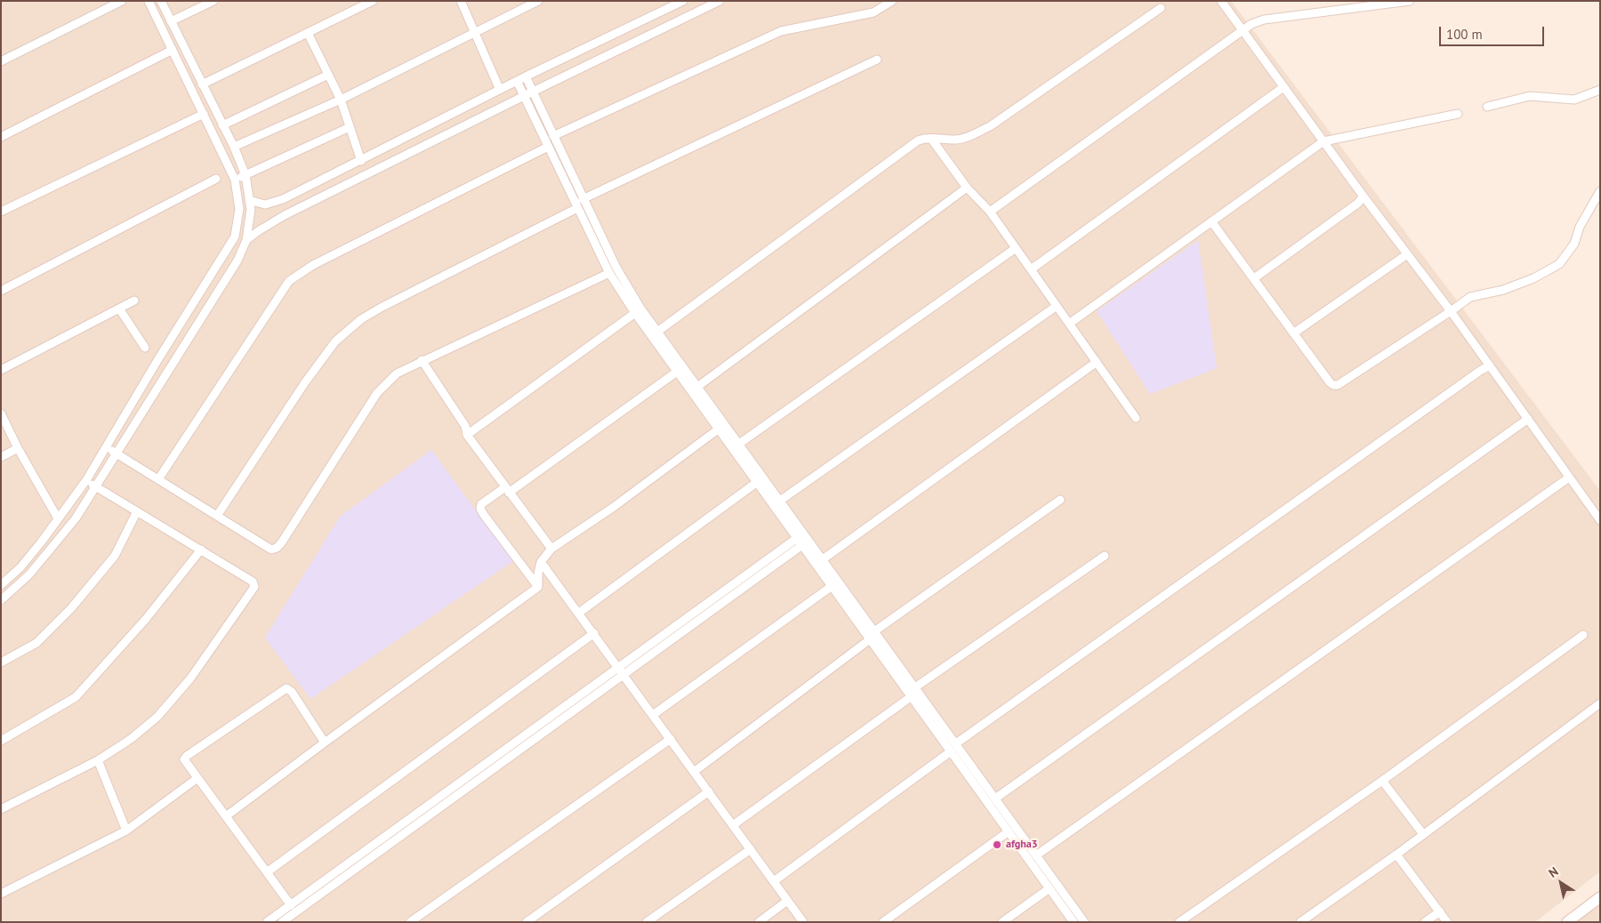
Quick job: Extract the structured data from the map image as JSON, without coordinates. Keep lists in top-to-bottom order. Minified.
{"places":["afgha3"],"scale_bar":"100 m","north":"top left"}
